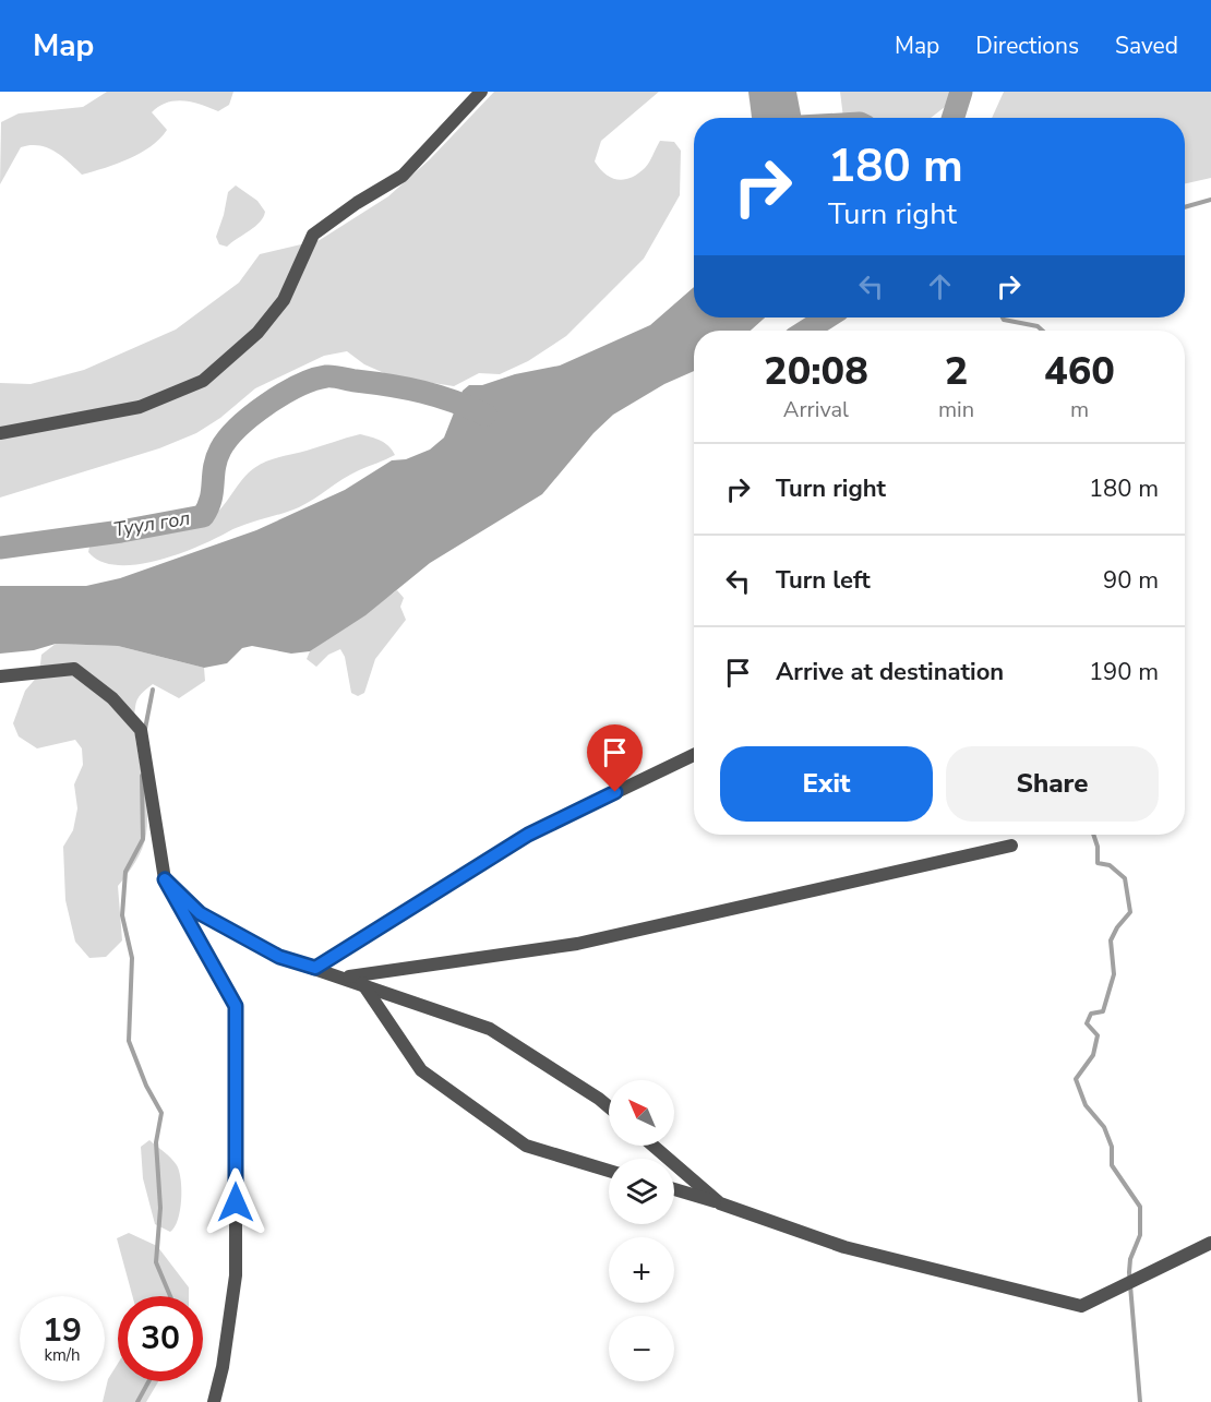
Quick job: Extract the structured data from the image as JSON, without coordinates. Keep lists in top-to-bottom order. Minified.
{"water":["Туул гол"],"north":"top left","page":{"header":"Map","nav":["Map","Directions","Saved"],"turn":["180 m","Turn right"],"eta":["20:08","Arrival","2","min","460","m"],"list":[{"name":"Turn right","value":"180 m"},{"name":"Turn left","value":"90 m"},{"name":"Arrive at destination","value":"190 m"}],"buttons":["Exit","Share"],"map_buttons":["+","−"],"speed":"19 km/h","limit":"30"}}
